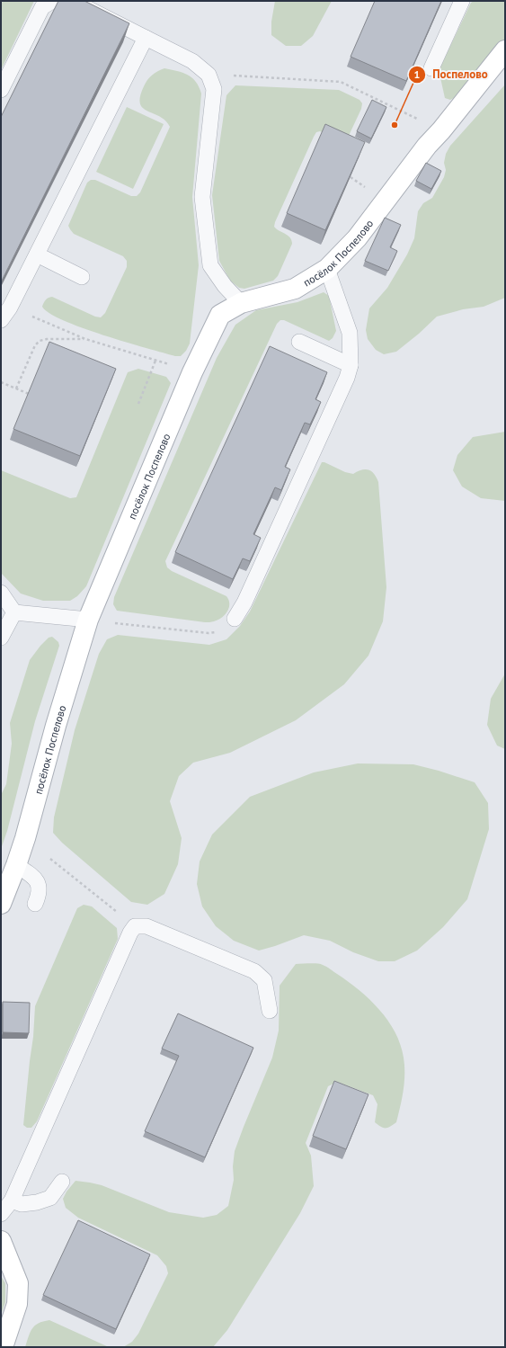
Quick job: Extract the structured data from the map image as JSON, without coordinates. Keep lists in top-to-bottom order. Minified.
{"streets":{"street":["посёлок Поспелово"]},"places":["Поспелово"]}
